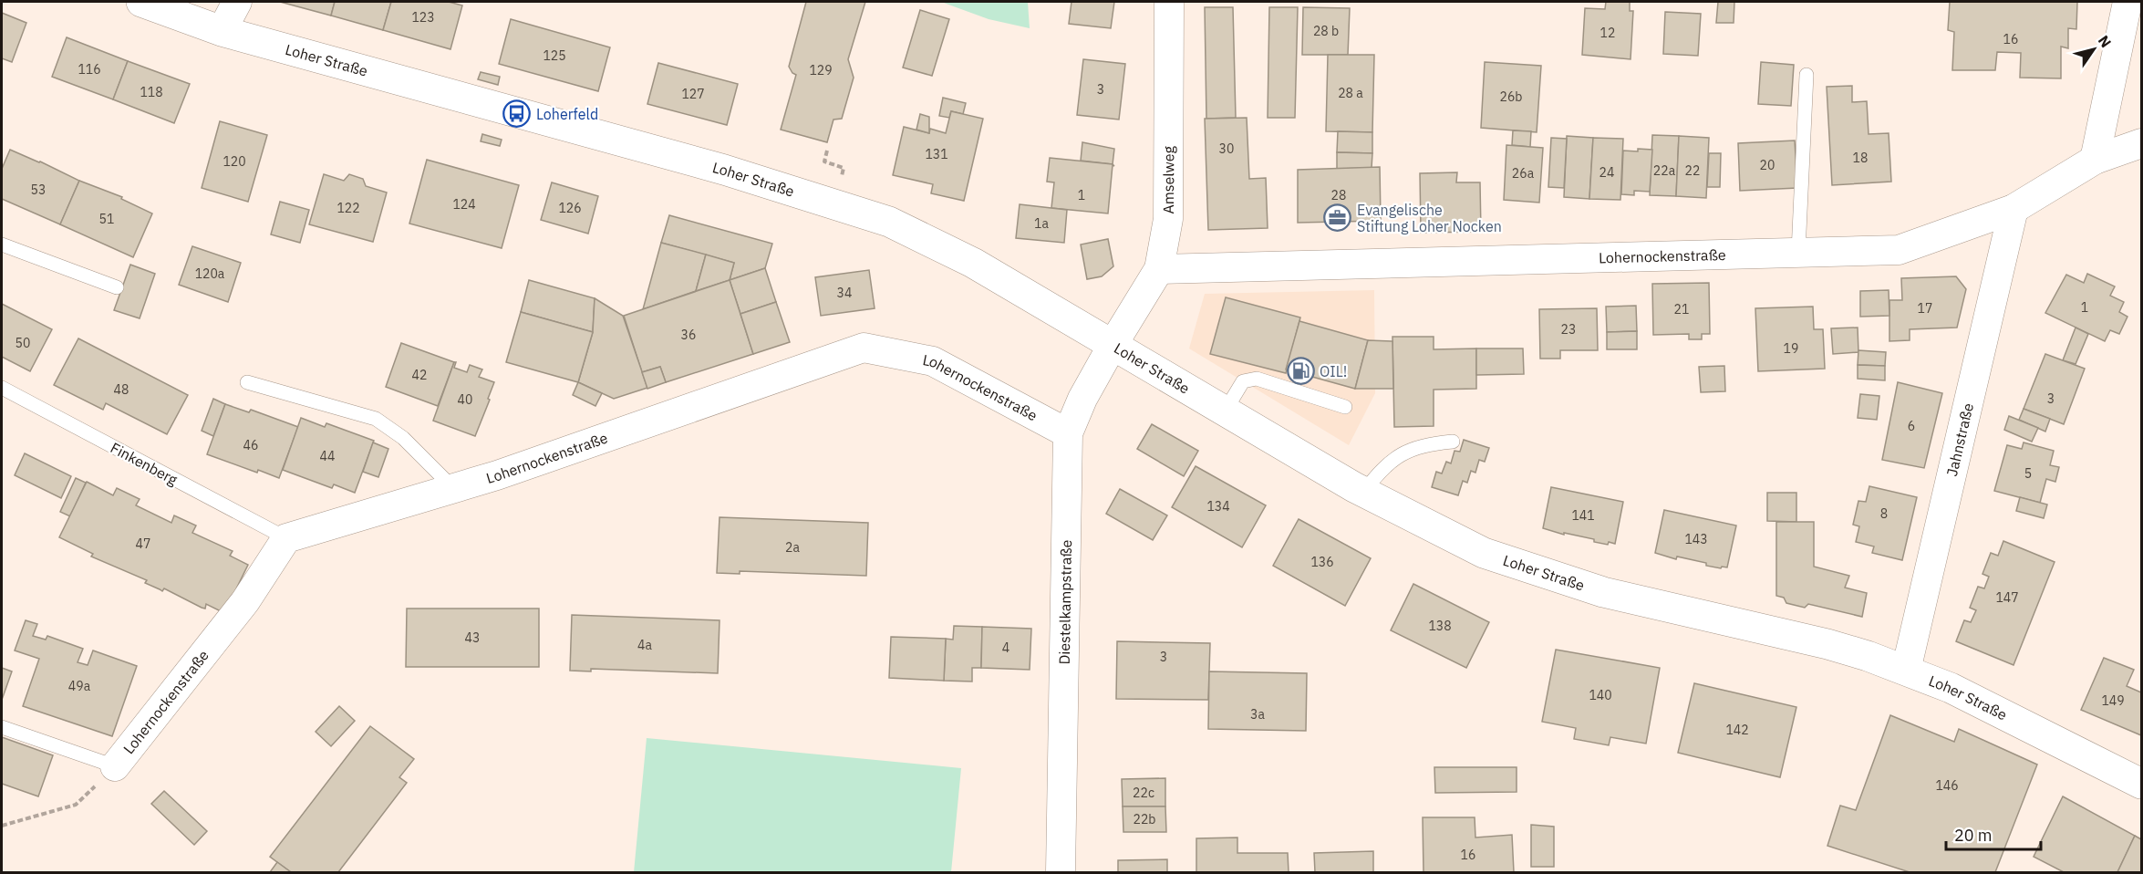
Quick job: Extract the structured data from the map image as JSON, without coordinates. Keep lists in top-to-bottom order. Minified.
{"streets":{"main road":["Loher Straße"],"street":["Amselweg","Lohernockenstraße","Jahnstraße","Diestelkampstraße"],"lane":["Finkenberg"]},"crossings":[["Loher Straße","Amselweg"],["Loher Straße","Jahnstraße"],["Loher Straße","Diestelkampstraße"],["Amselweg","Lohernockenstraße"],["Amselweg","Diestelkampstraße"],["Lohernockenstraße","Jahnstraße"],["Lohernockenstraße","Finkenberg"],["Lohernockenstraße","Diestelkampstraße"]],"places":{"bus stop":["Loherfeld"],"office":["Evangelische Stiftung Loher Nocken"],"fuel station":["OIL!"]},"house_numbers":["123","28 b","12","16","125","116","129","3","118","28 a","127","26b","30","131","18","120","20","22a","22","24","26a","53","1","28","124","122","126","51","1a","120a","34","1","17","21","23","36","50","19","42","48","3","40","6","46","44","5","134","8","141","143","47","2a","136","147","138","43","4a","4","3","49a","140","149","3a","142","146","22c","22b","16"],"scale_bar":"20 m","north":"top right"}
